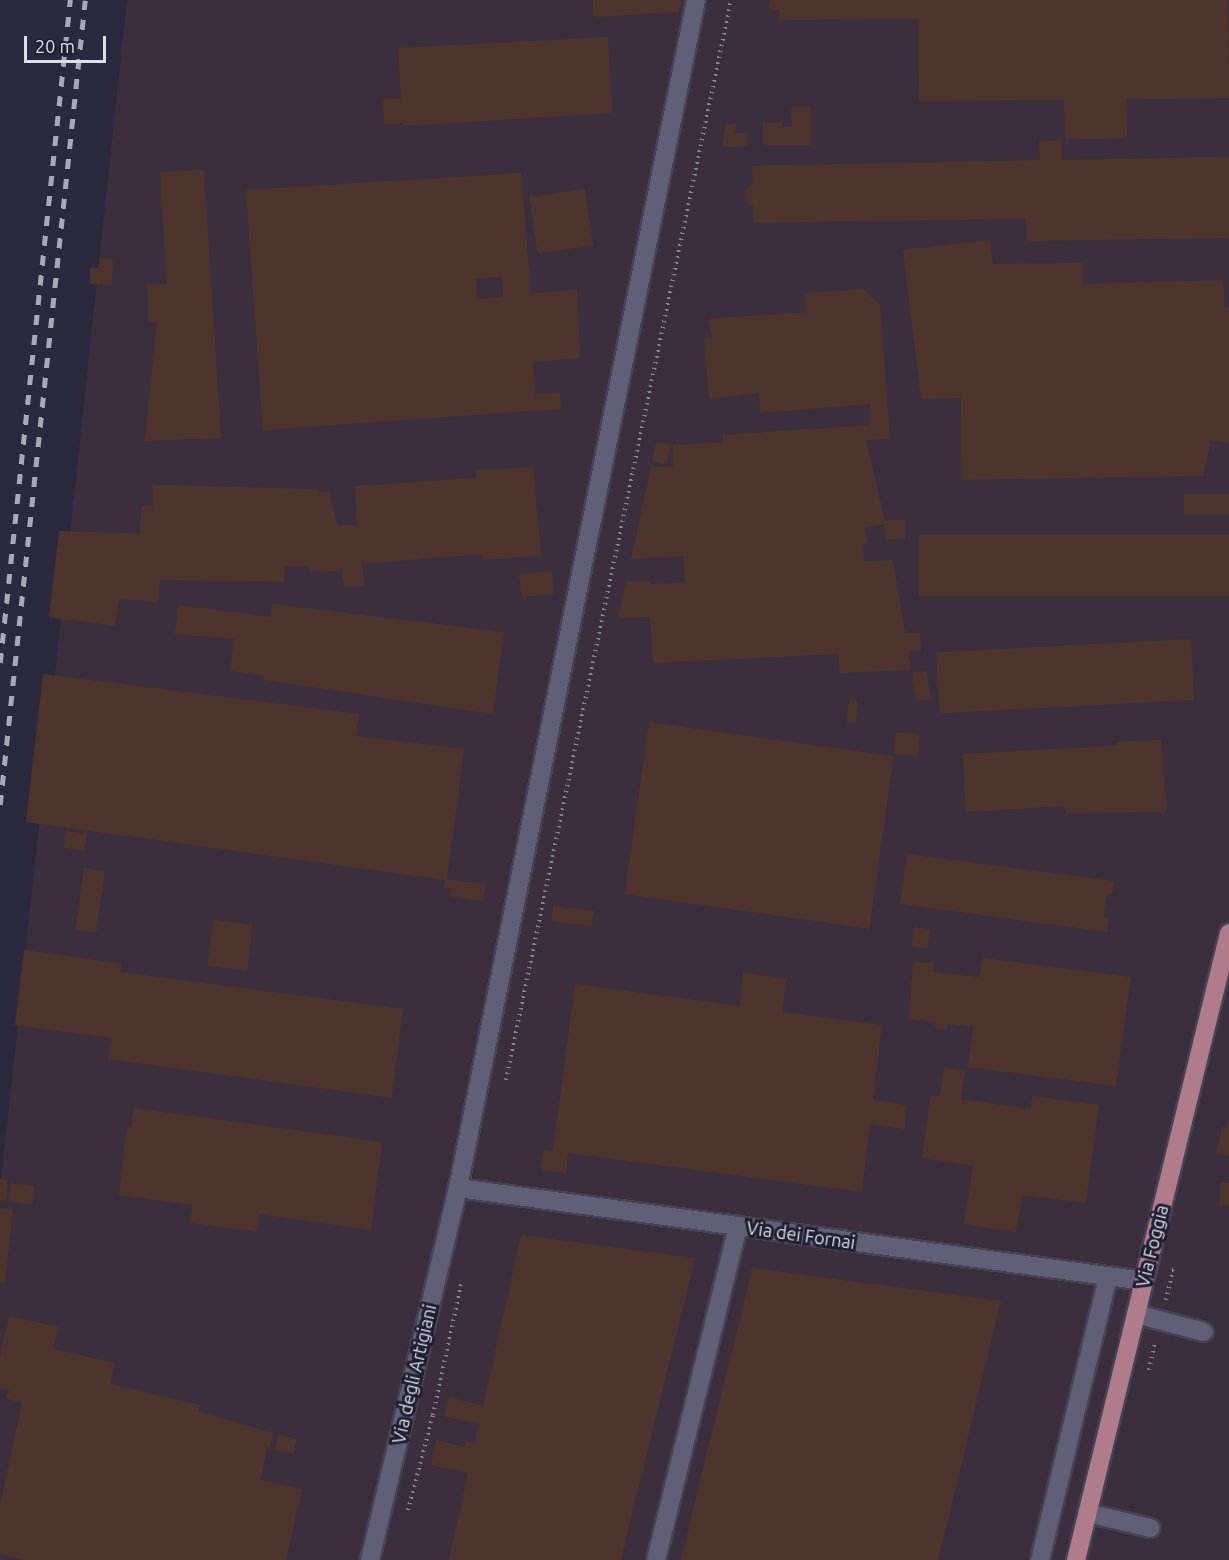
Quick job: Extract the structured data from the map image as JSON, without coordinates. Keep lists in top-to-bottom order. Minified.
{"streets":{"main road":["Via Foggia"],"street":["Via dei Fornai","Via degli Artigiani"]},"crossings":[["Via dei Fornai","Via Foggia"],["Via dei Fornai","Via degli Artigiani"]],"scale_bar":"20 m"}
